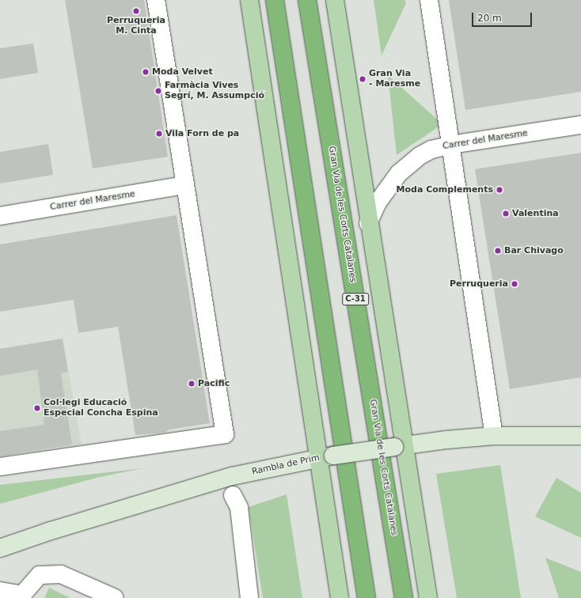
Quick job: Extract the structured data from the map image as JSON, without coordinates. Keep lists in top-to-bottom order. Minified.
{"streets":{"highway":["Gran Via de les Corts Catalanes","C-31"],"main road":["Rambla de Prim"],"street":["Carrer del Maresme"]},"places":["Perruqueria M. Cinta","Moda Velvet","Gran Via - Maresme","Farmàcia Vives Segrí, M. Assumpció","Vila Forn de pa","Moda Complements","Valentina","Bar Chivago","Perruqueria","Pacific","Col·legi Educació Especial Concha Espina"],"scale_bar":"20 m"}
